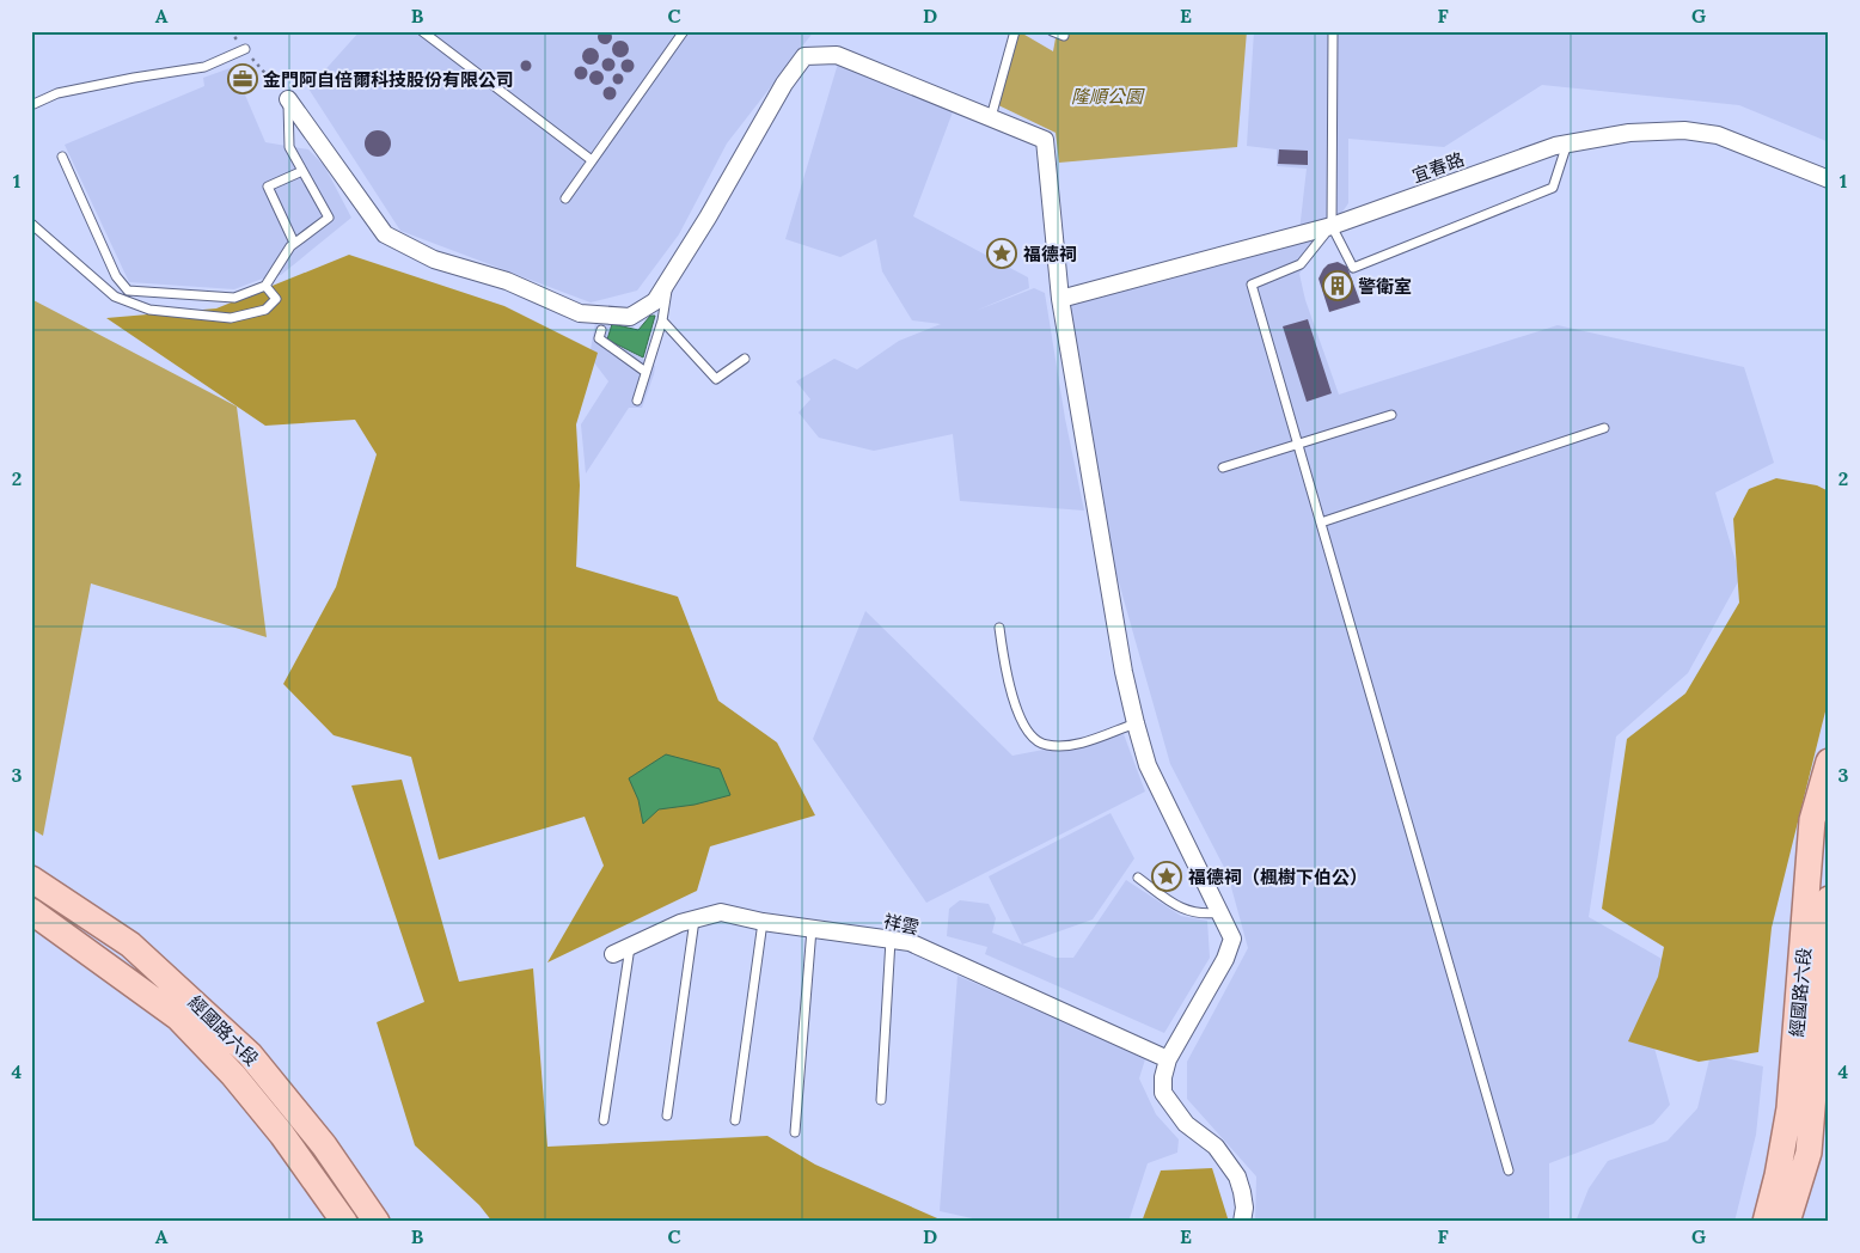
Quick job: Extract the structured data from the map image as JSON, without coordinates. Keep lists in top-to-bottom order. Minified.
{"streets":{"main road":["經國路六段"],"street":["宜春路","祥雲"]},"parks":["隆順公園"],"places":{"office":["金門阿自倍爾科技股份有限公司"],"place":["福德祠","福德祠（楓樹下伯公）"],"building":["警衛室"]},"grid":{"columns":["A","B","C","D","E","F","G"],"rows":["1","2","3","4"]}}
